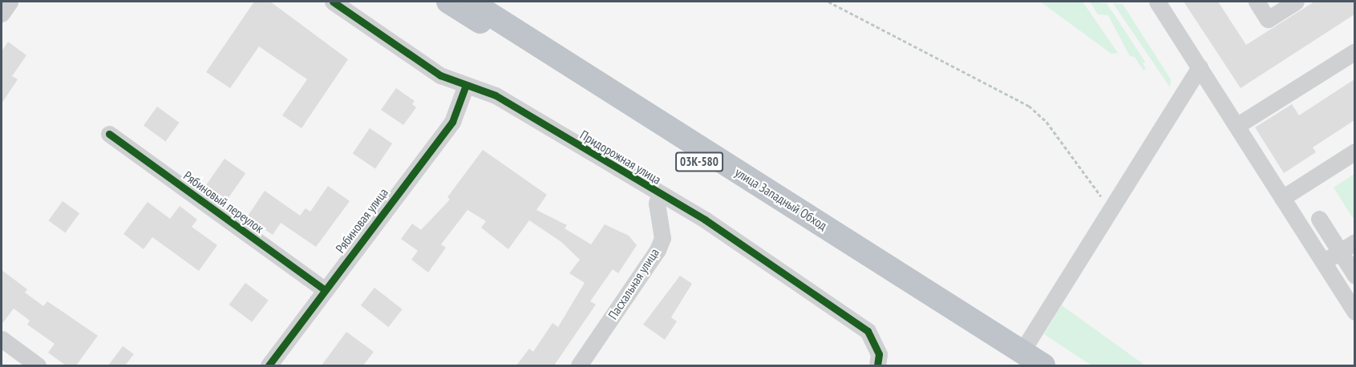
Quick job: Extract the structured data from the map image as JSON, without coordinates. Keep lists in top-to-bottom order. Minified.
{"streets":{"highway":["03К-580","улица Западный Обход"],"street":["Придорожная улица","Рябиновый переулок","Рябиновая улица","Пасхальная улица"]},"crossings":[["Придорожная улица","Рябиновая улица"],["Придорожная улица","Пасхальная улица"],["Рябиновый переулок","Рябиновая улица"]]}
